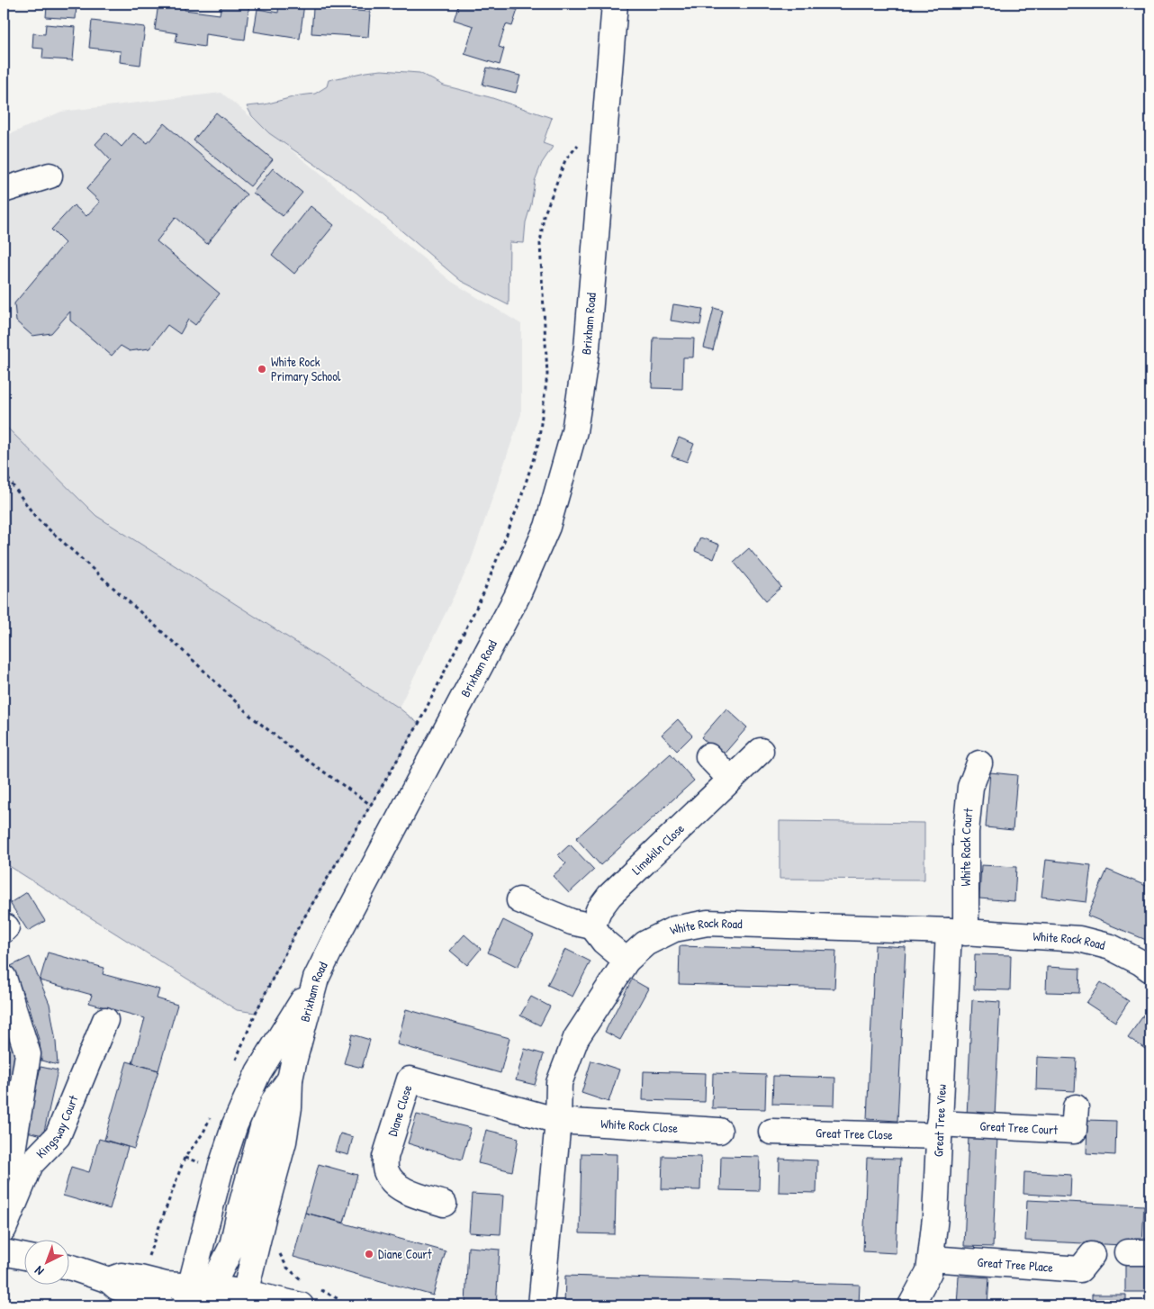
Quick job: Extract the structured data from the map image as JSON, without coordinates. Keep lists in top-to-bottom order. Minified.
{"streets":{"street":["Brixham Road","White Rock Court","Limekiln Close","White Rock Road","Diane Close","Great Tree View","Kingsway Court","White Rock Close","Great Tree Court","Great Tree Close","Great Tree Place"]},"crossings":[["White Rock Court","White Rock Road"],["White Rock Court","Great Tree View"],["White Rock Road","Diane Close"],["White Rock Road","Great Tree View"],["White Rock Road","White Rock Close"],["Diane Close","White Rock Close"],["Great Tree View","Great Tree Court"],["Great Tree View","Great Tree Close"],["Great Tree View","Great Tree Place"],["Great Tree Court","Great Tree Close"]],"places":["White Rock Primary School","Diane Court"],"north":"bottom left"}
